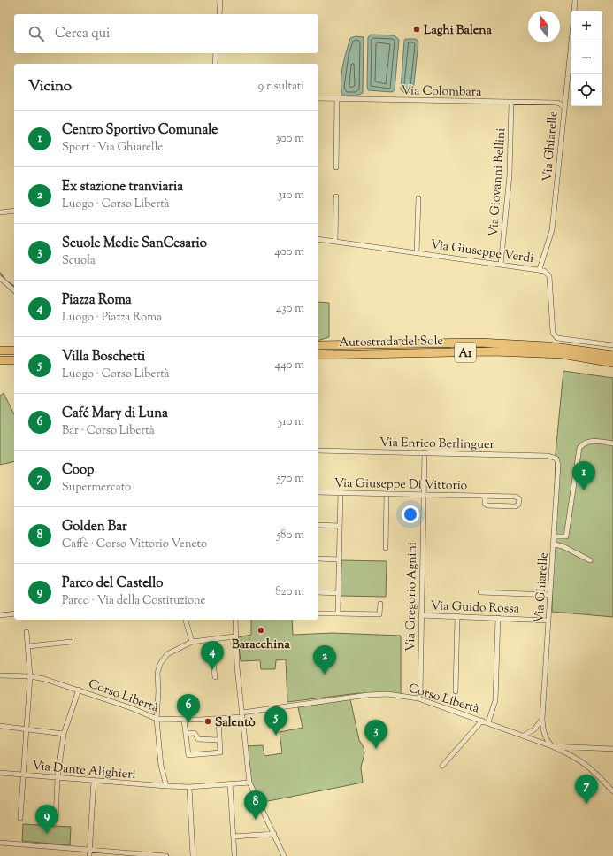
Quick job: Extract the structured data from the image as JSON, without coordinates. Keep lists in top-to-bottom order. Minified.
{"streets":{"highway":["Autostrada del Sole","A1"],"street":["Via Colombara","Via Ghiarelle","Via Giovanni Bellini","Via Giuseppe Verdi","Via Enrico Berlinguer","Via Giuseppe Di Vittorio","Via Gregorio Agnini","Via Guido Rossa","Corso Libertà","Via Dante Alighieri"]},"crossings":[["Via Colombara","Via Ghiarelle"],["Via Colombara","Via Giovanni Bellini"],["Via Ghiarelle","Via Giuseppe Verdi"],["Via Ghiarelle","Via Enrico Berlinguer"],["Via Ghiarelle","Via Guido Rossa"],["Via Giovanni Bellini","Via Giuseppe Verdi"],["Via Enrico Berlinguer","Via Gregorio Agnini"],["Via Giuseppe Di Vittorio","Via Gregorio Agnini"],["Via Gregorio Agnini","Via Guido Rossa"],["Via Gregorio Agnini","Corso Libertà"]],"places":["Laghi Balena","Baracchina","Salentò"],"north":"top","page":{"map_buttons":["+","−"],"search":"Cerca qui","heading":["Vicino","9 risultati"],"list":[{"mark":"1","name":"Centro Sportivo Comunale","note":"Sport · Via Ghiarelle","value":"300 m"},{"mark":"2","name":"Ex stazione tranviaria","note":"Luogo · Corso Libertà","value":"310 m"},{"mark":"3","name":"Scuole Medie SanCesario","note":"Scuola","value":"400 m"},{"mark":"4","name":"Piazza Roma","note":"Luogo · Piazza Roma","value":"430 m"},{"mark":"5","name":"Villa Boschetti","note":"Luogo · Corso Libertà","value":"440 m"},{"mark":"6","name":"Café Mary di Luna","note":"Bar · Corso Libertà","value":"510 m"},{"mark":"7","name":"Coop","note":"Supermercato","value":"570 m"},{"mark":"8","name":"Golden Bar","note":"Caffè · Corso Vittorio Veneto","value":"580 m"},{"mark":"9","name":"Parco del Castello","note":"Parco · Via della Costituzione","value":"820 m"}],"pins":["1","4","2","6","5","3","7","8","9"]}}
